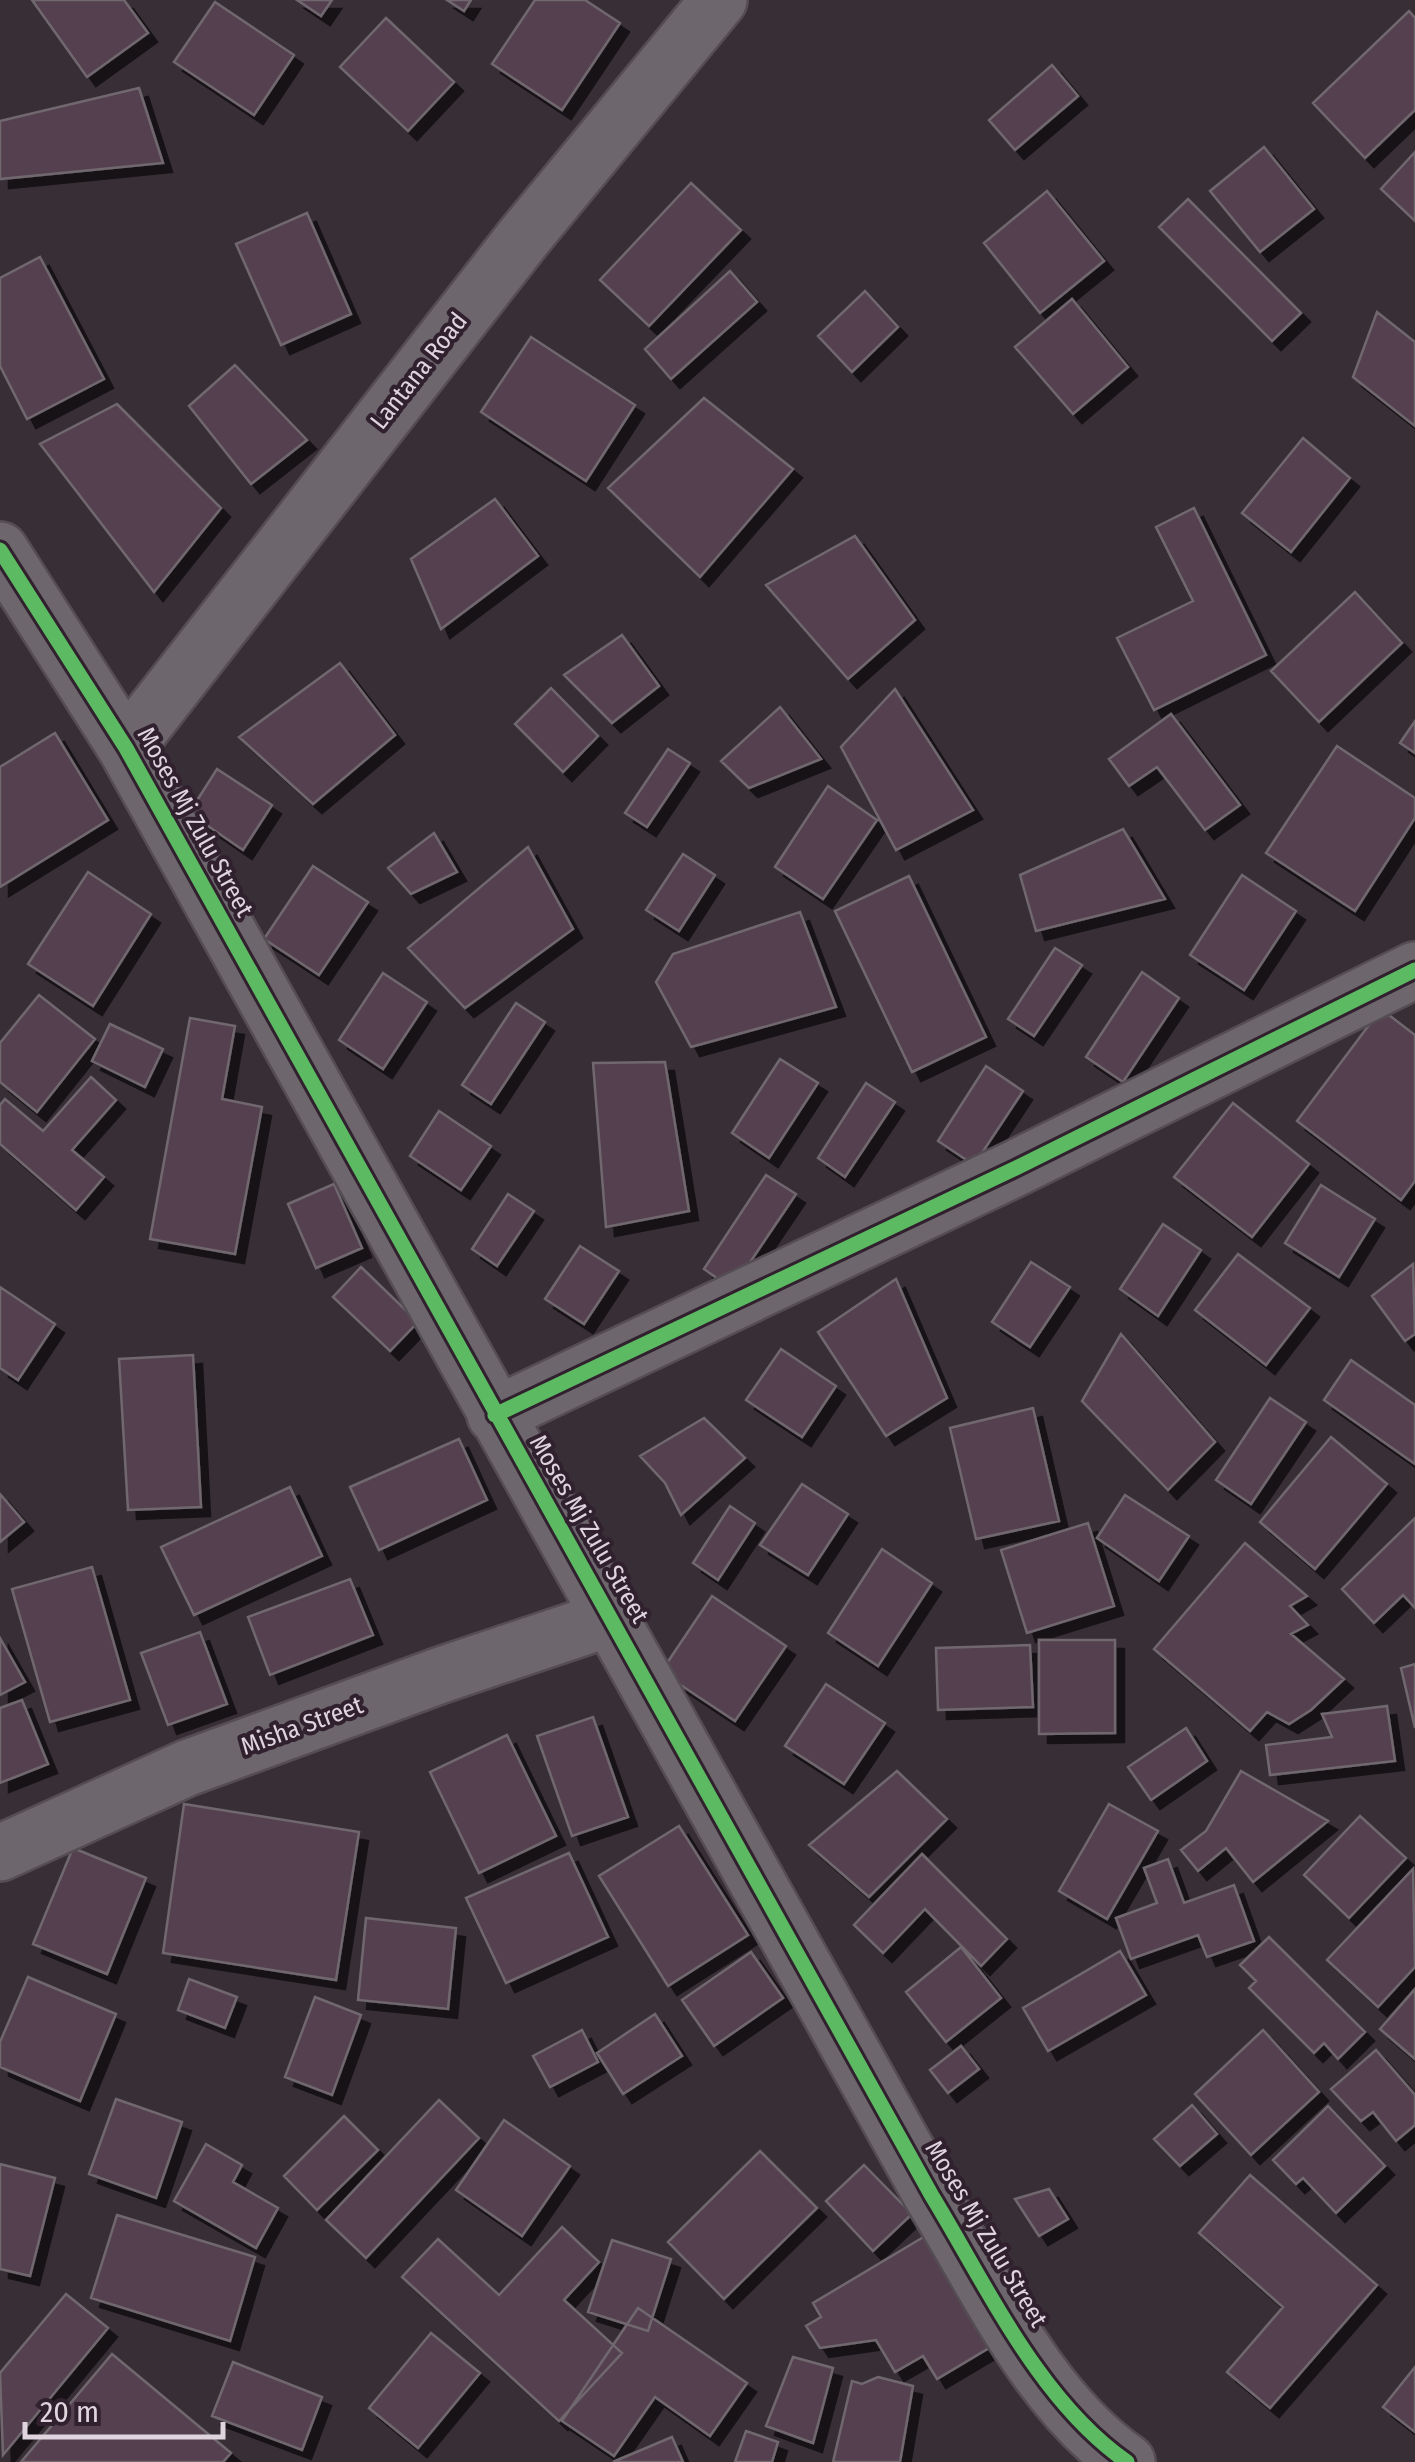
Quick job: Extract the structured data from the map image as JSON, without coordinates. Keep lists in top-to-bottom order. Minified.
{"streets":{"street":["Lantana Road","Moses Mj Zulu Street","Misha Street"]},"crossings":[["Lantana Road","Moses Mj Zulu Street"],["Moses Mj Zulu Street","Misha Street"]],"scale_bar":"20 m"}
